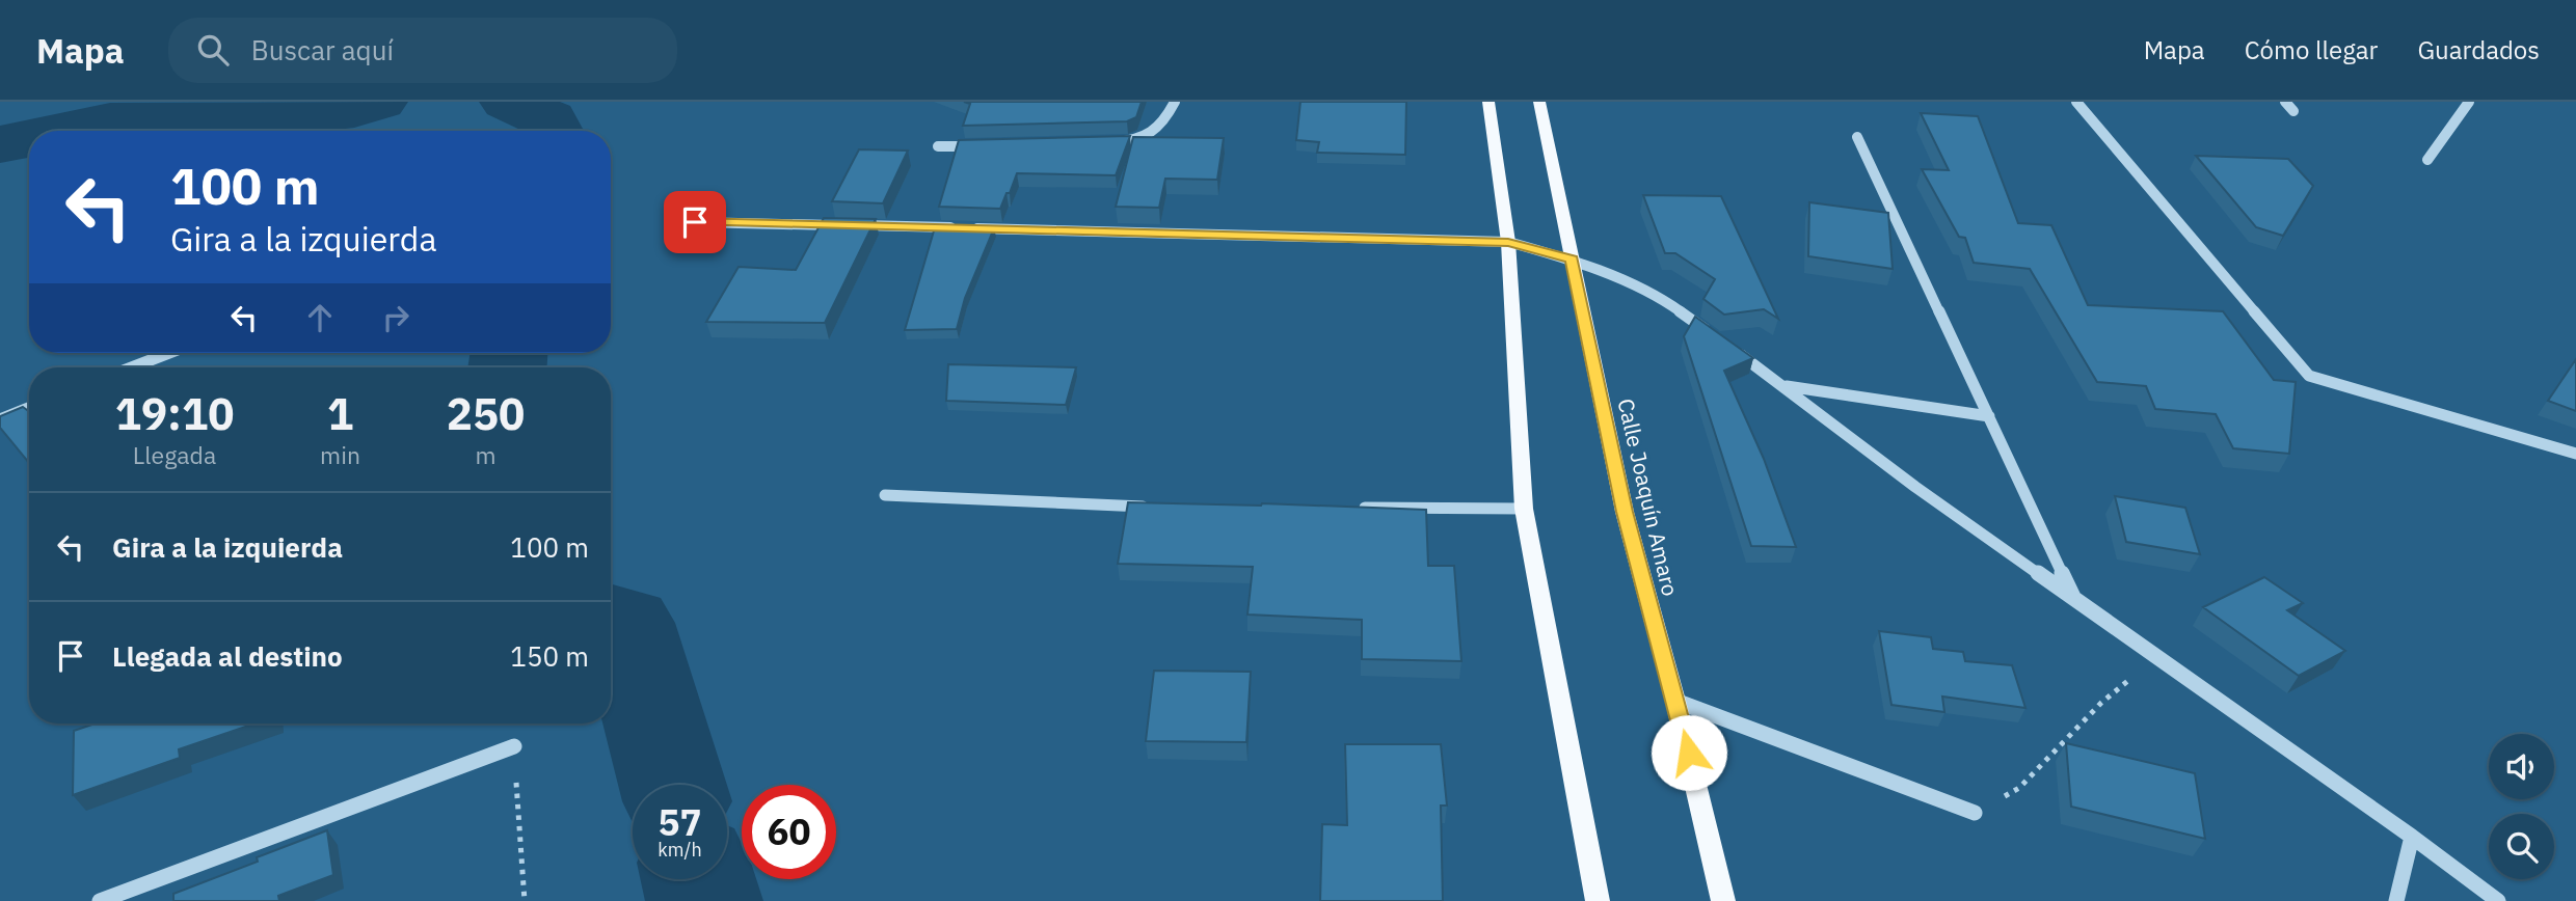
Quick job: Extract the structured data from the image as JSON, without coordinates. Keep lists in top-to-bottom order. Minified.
{"streets":{"main road":["Calle Joaquín Amaro"]},"page":{"header":"Mapa","search":"Buscar aquí","nav":["Mapa","Cómo llegar","Guardados"],"turn":["100 m","Gira a la izquierda"],"eta":["19:10","Llegada","1","min","250","m"],"list":[{"name":"Gira a la izquierda","value":"100 m"},{"name":"Llegada al destino","value":"150 m"}],"speed":"57 km/h","limit":"60"}}
